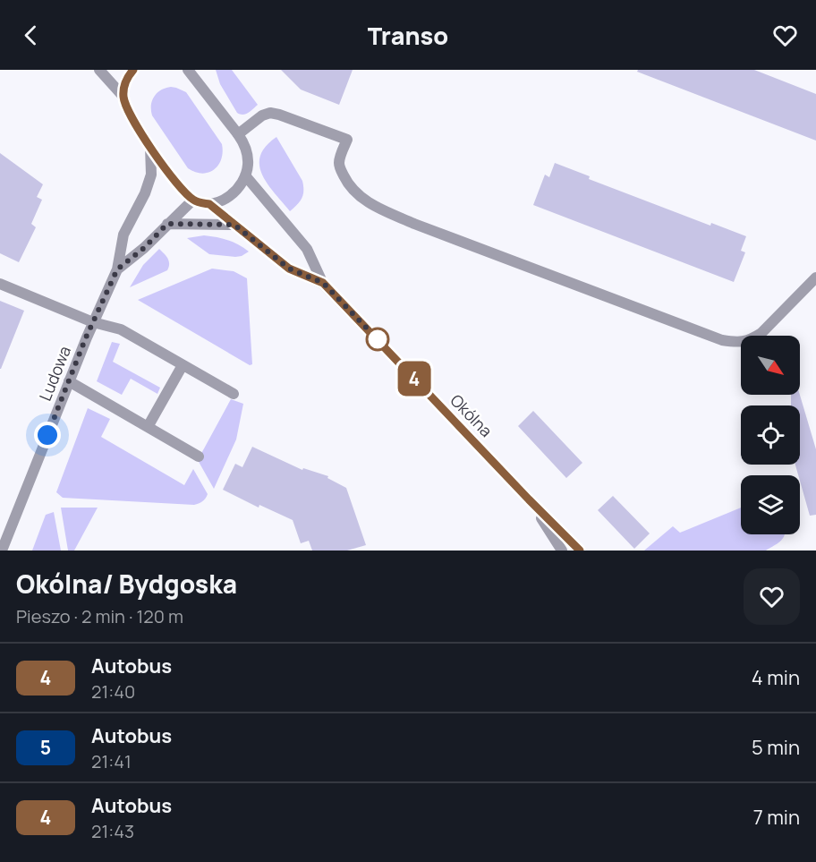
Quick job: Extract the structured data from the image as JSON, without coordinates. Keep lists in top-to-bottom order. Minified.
{"streets":{"street":["Ludowa","Okólna"]},"lines":["bus line 4"],"north":"bottom right","page":{"header":"Transo","on_map":"4","heading":["Okólna/ Bydgoska","Pieszo · 2 min · 120 m"],"list":[{"mark":"4","name":"Autobus","note":"21:40","value":"4 min"},{"mark":"5","name":"Autobus","note":"21:41","value":"5 min"},{"mark":"4","name":"Autobus","note":"21:43","value":"7 min"}]}}
